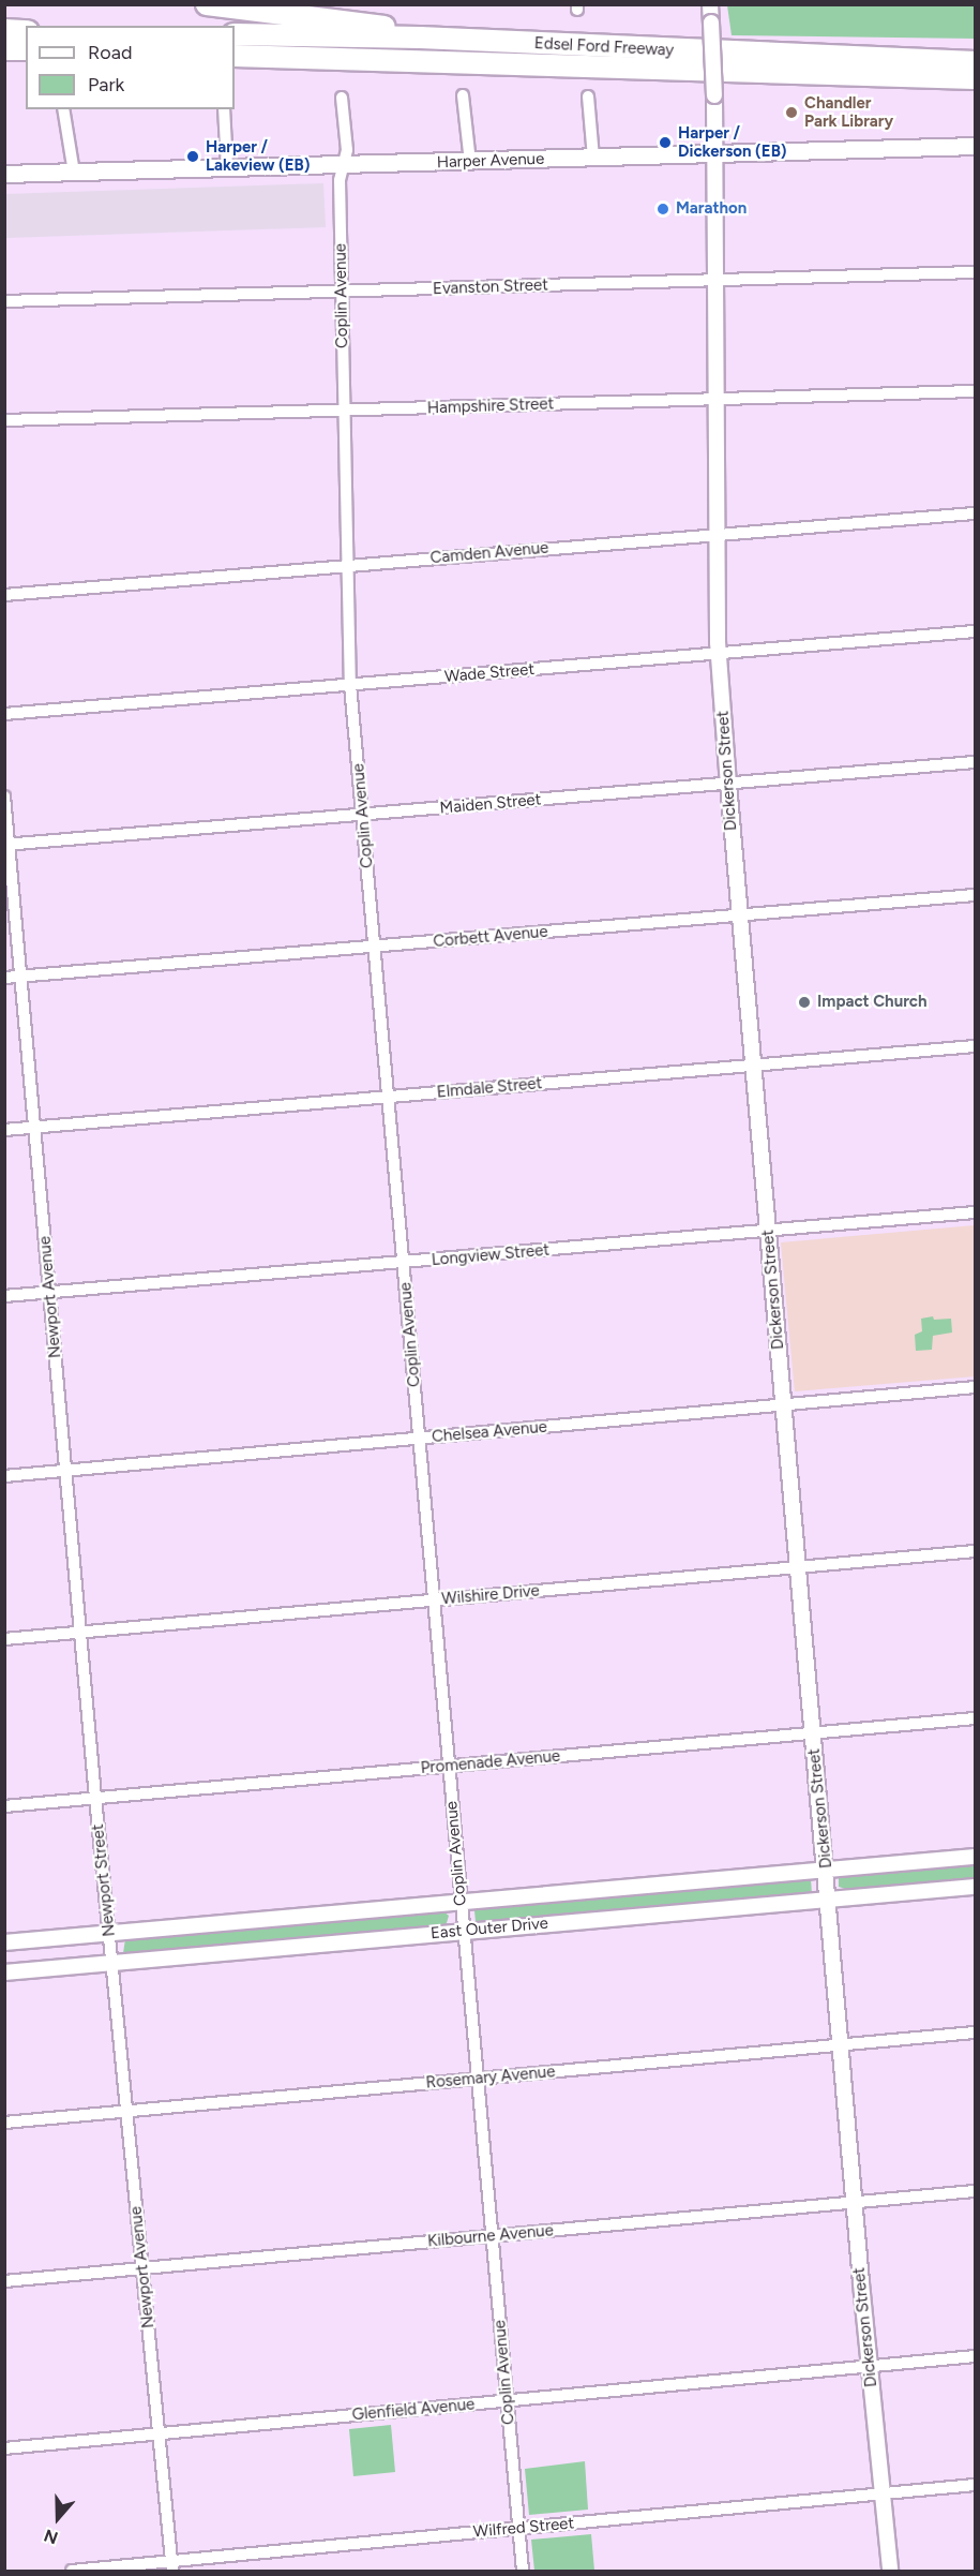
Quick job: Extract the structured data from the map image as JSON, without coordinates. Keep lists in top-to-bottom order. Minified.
{"streets":{"highway":["Edsel Ford Freeway"],"main road":["Harper Avenue"],"street":["Evanston Street","Coplin Avenue","Hampshire Street","Camden Avenue","Wade Street","Dickerson Street","Maiden Street","Corbett Avenue","Elmdale Street","Longview Street","Newport Avenue","Chelsea Avenue","Wilshire Drive","Promenade Avenue","Newport Street","East Outer Drive","Rosemary Avenue","Kilbourne Avenue","Glenfield Avenue","Wilfred Street"]},"crossings":[["Harper Avenue","Coplin Avenue"],["Harper Avenue","Dickerson Street"],["Evanston Street","Coplin Avenue"],["Evanston Street","Dickerson Street"],["Coplin Avenue","Hampshire Street"],["Coplin Avenue","Camden Avenue"],["Coplin Avenue","Wade Street"],["Coplin Avenue","Maiden Street"],["Coplin Avenue","Corbett Avenue"],["Coplin Avenue","Elmdale Street"],["Coplin Avenue","Longview Street"],["Coplin Avenue","Chelsea Avenue"],["Coplin Avenue","Wilshire Drive"],["Coplin Avenue","Promenade Avenue"],["Coplin Avenue","East Outer Drive"],["Coplin Avenue","Rosemary Avenue"],["Coplin Avenue","Kilbourne Avenue"],["Coplin Avenue","Glenfield Avenue"],["Coplin Avenue","Wilfred Street"],["Hampshire Street","Dickerson Street"],["Camden Avenue","Dickerson Street"],["Wade Street","Dickerson Street"],["Dickerson Street","Maiden Street"],["Dickerson Street","Corbett Avenue"],["Dickerson Street","Elmdale Street"],["Dickerson Street","Longview Street"],["Dickerson Street","Chelsea Avenue"],["Dickerson Street","Wilshire Drive"],["Dickerson Street","Promenade Avenue"],["Dickerson Street","East Outer Drive"],["Dickerson Street","Rosemary Avenue"],["Dickerson Street","Kilbourne Avenue"],["Dickerson Street","Glenfield Avenue"],["Dickerson Street","Wilfred Street"],["Maiden Street","Newport Avenue"],["Corbett Avenue","Newport Avenue"],["Elmdale Street","Newport Avenue"],["Longview Street","Newport Avenue"],["Newport Avenue","Chelsea Avenue"],["Newport Avenue","Wilshire Drive"],["Newport Avenue","Promenade Avenue"],["Newport Avenue","Newport Street"],["Newport Avenue","East Outer Drive"],["Newport Avenue","Rosemary Avenue"],["Newport Avenue","Kilbourne Avenue"],["Newport Avenue","Glenfield Avenue"],["Newport Avenue","Wilfred Street"],["Promenade Avenue","Newport Street"],["Newport Street","East Outer Drive"]],"places":["Chandler Park Library","Harper / Dickerson (EB)","Harper / Lakeview (EB)","Marathon","Impact Church"],"legend":["Road","Park"],"north":"bottom"}
